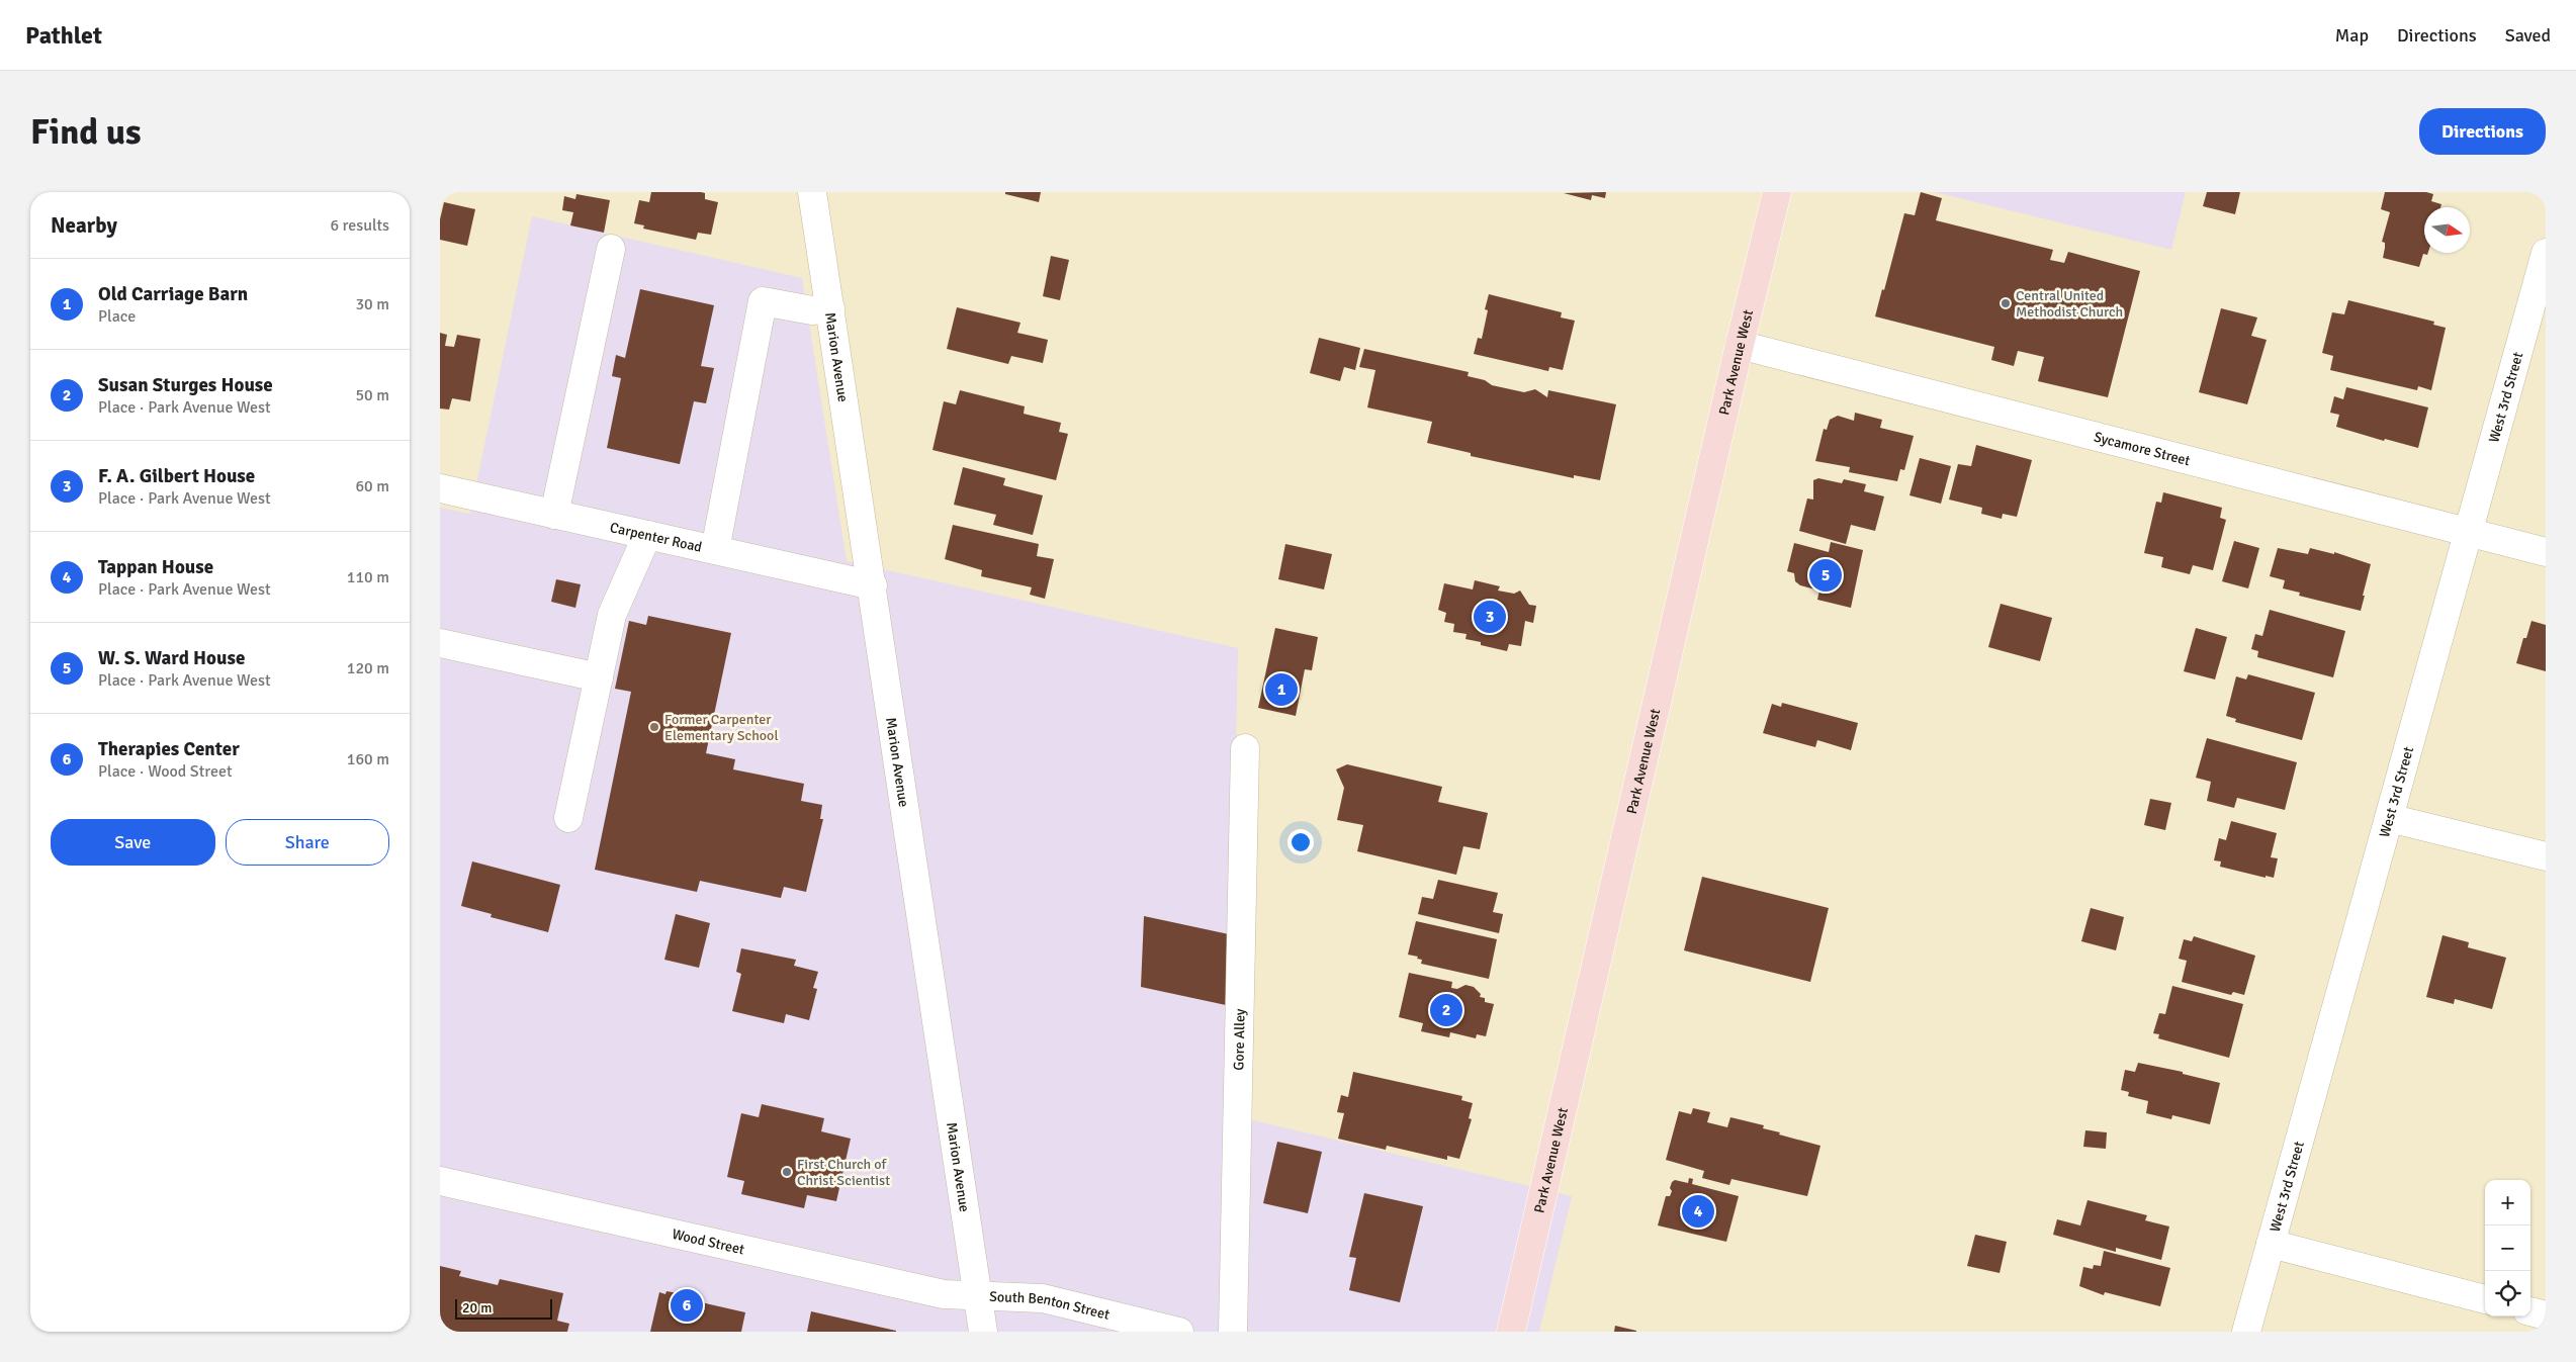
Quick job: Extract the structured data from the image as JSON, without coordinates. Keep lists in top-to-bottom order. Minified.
{"streets":{"main road":["Park Avenue West"],"street":["Marion Avenue","West 3rd Street","Sycamore Street","Carpenter Road","Gore Alley","Wood Street","South Benton Street"]},"crossings":[["Marion Avenue","Carpenter Road"],["Marion Avenue","Wood Street"],["Marion Avenue","South Benton Street"],["Park Avenue West","Sycamore Street"],["West 3rd Street","Sycamore Street"],["Wood Street","South Benton Street"]],"places":["Central United Methodist Church","Former Carpenter Elementary School","First Church of Christ Scientist"],"scale_bar":"20 m","north":"right","page":{"header":"Pathlet","nav":["Map","Directions","Saved"],"buttons":["Directions",["Save","Share"]],"title":"Find us","heading":["Nearby","6 results"],"list":[{"mark":"1","name":"Old Carriage Barn","note":"Place","value":"30 m"},{"mark":"2","name":"Susan Sturges House","note":"Place · Park Avenue West","value":"50 m"},{"mark":"3","name":"F. A. Gilbert House","note":"Place · Park Avenue West","value":"60 m"},{"mark":"4","name":"Tappan House","note":"Place · Park Avenue West","value":"110 m"},{"mark":"5","name":"W. S. Ward House","note":"Place · Park Avenue West","value":"120 m"},{"mark":"6","name":"Therapies Center","note":"Place · Wood Street","value":"160 m"}],"pins":["5","3","1","2","4","6"],"map_buttons":["+","−"],"scale":"20 m"}}
